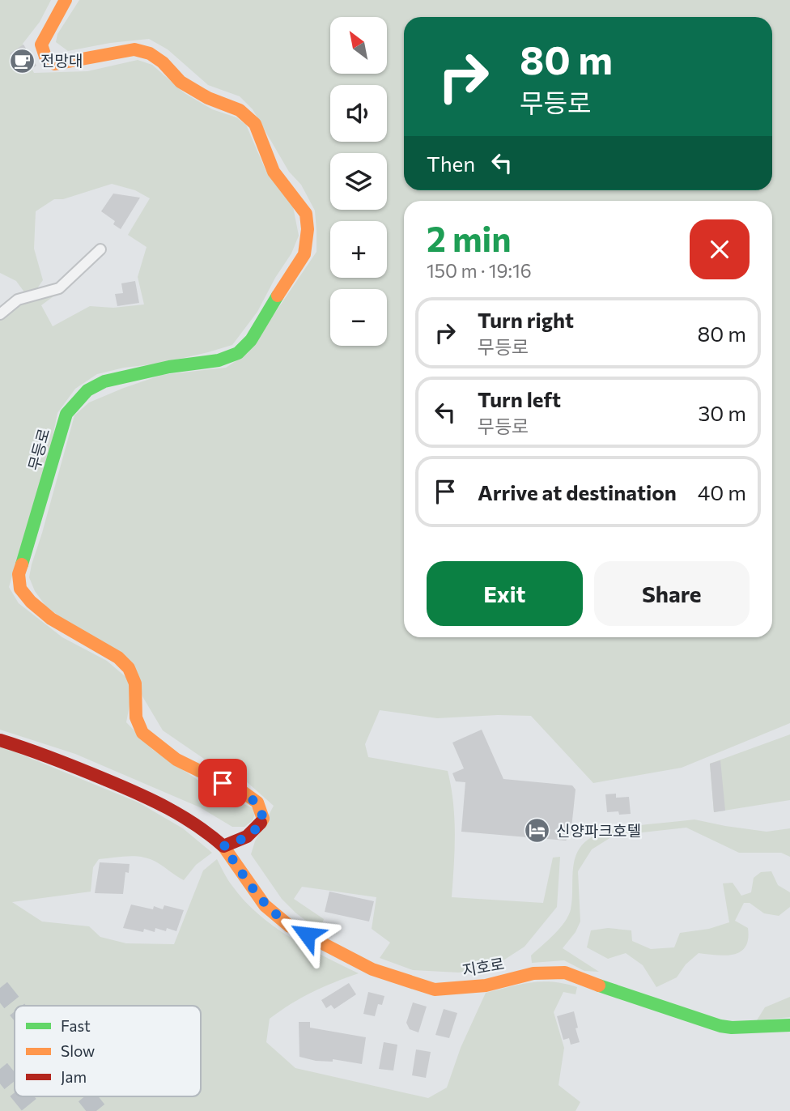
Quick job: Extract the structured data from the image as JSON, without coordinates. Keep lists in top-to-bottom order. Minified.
{"streets":{"main road":["무등로","지호로"]},"crossings":[["무등로","지호로"]],"places":{"cafe":["전망대"],"hotel":["신양파크호텔"]},"legend":["Fast","Slow","Jam"],"north":"top left","page":{"map_buttons":["+","−"],"turn":["80 m","무등로"],"then":"Then","heading":["2 min","150 m · 19:16"],"list":[{"name":"Turn right","note":"무등로","value":"80 m"},{"name":"Turn left","note":"무등로","value":"30 m"},{"name":"Arrive at destination","value":"40 m"}],"buttons":["Exit","Share"]}}
